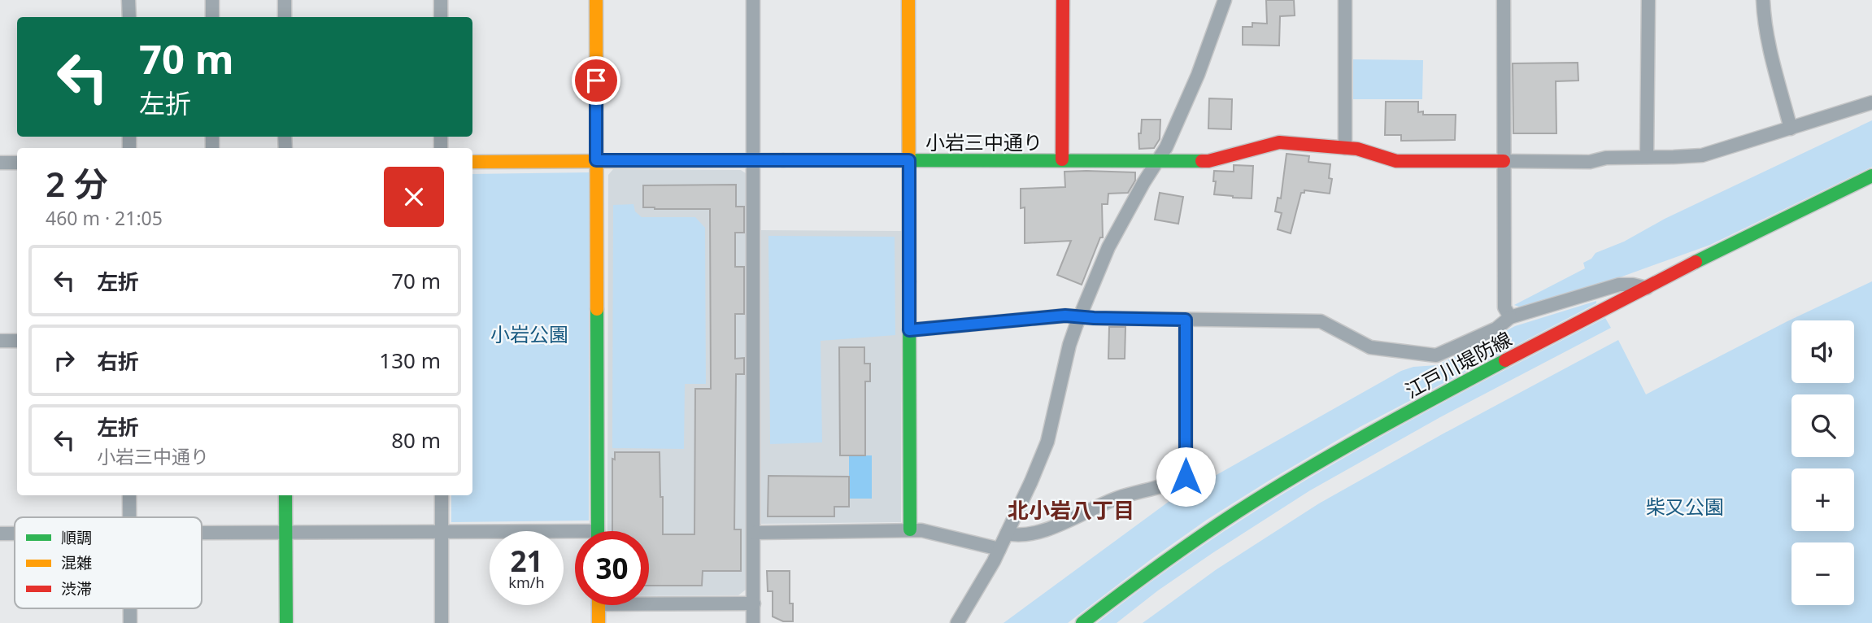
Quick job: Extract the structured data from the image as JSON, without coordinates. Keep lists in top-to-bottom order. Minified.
{"streets":{"street":["小岩三中通り","江戸川堤防線"]},"districts":["北小岩八丁目"],"parks":["小岩公園","柴又公園"],"legend":["順調","混雑","渋滞"],"page":{"turn":["70 m","左折"],"heading":["2 分","460 m · 21:05"],"list":[{"name":"左折","value":"70 m"},{"name":"右折","value":"130 m"},{"name":"左折","note":"小岩三中通り","value":"80 m"}],"map_buttons":["+","−"],"speed":"21 km/h","limit":"30"}}
